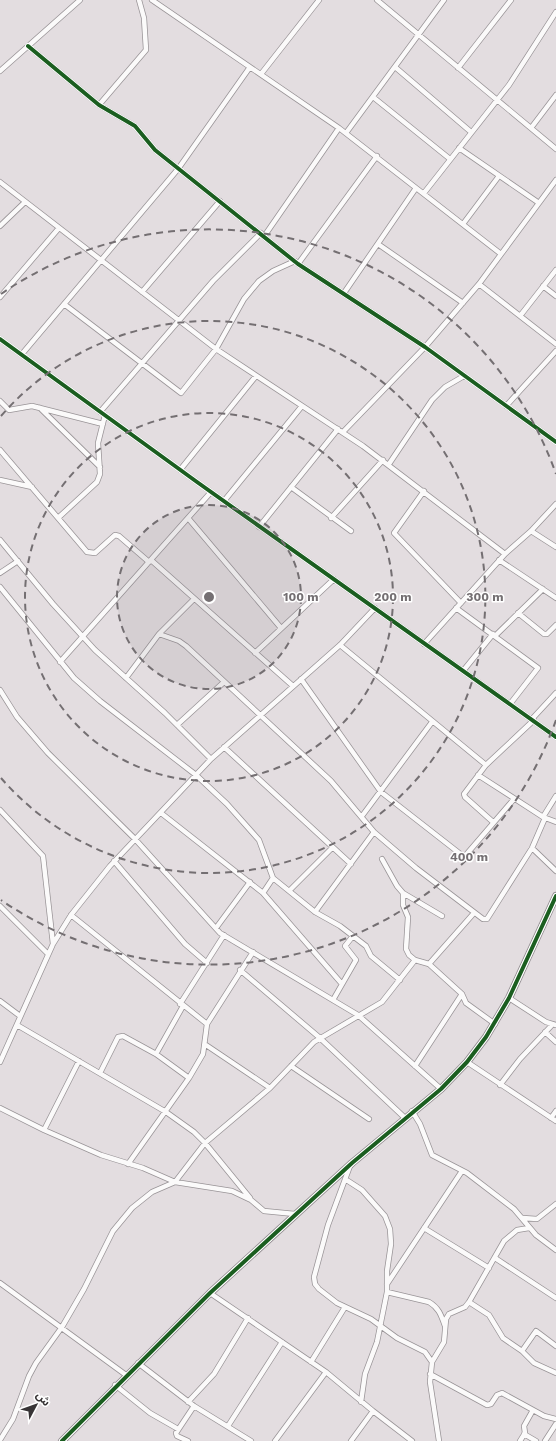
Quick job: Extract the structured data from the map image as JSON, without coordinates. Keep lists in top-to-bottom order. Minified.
{"north":"top right","rings":["100 m","200 m","300 m","400 m"]}
